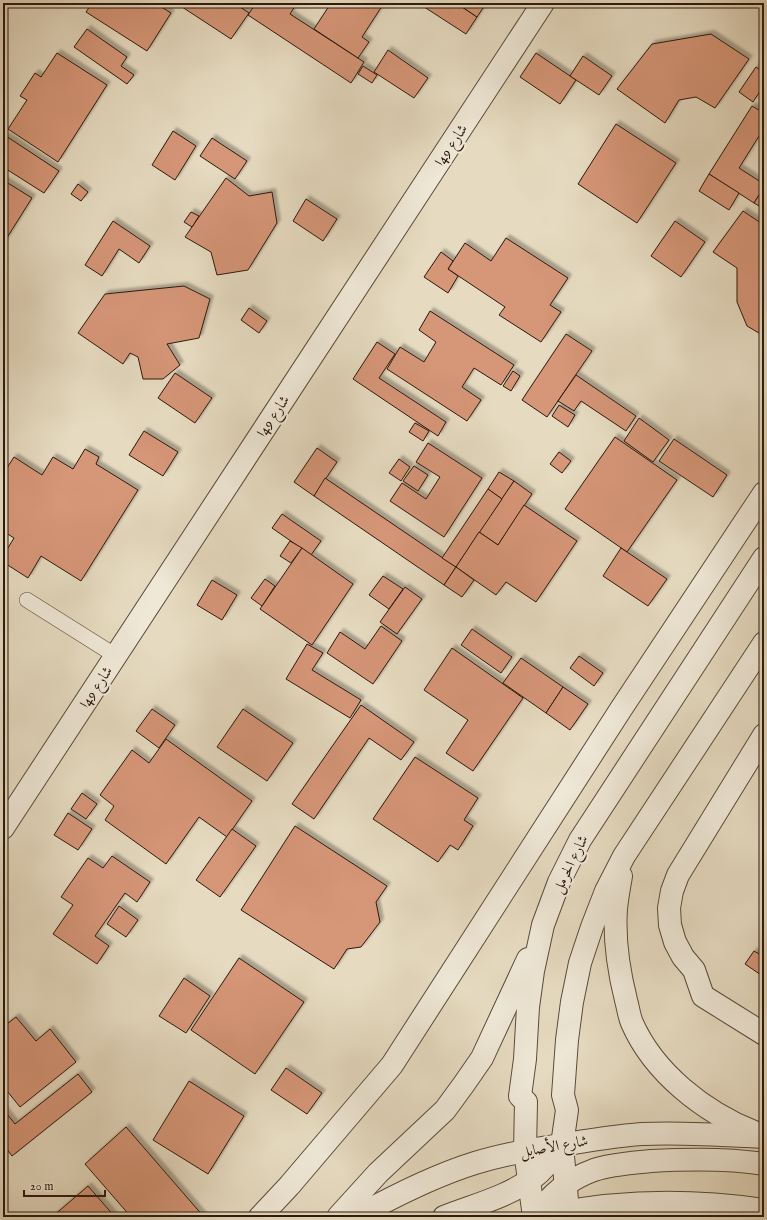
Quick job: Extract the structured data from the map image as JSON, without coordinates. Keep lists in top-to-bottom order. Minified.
{"streets":{"street":["شارع 49ا","شارع الحرمل","شارع الأصايل"]},"crossings":[["شارع الحرمل","شارع الأصايل"]],"scale_bar":"20 m"}
